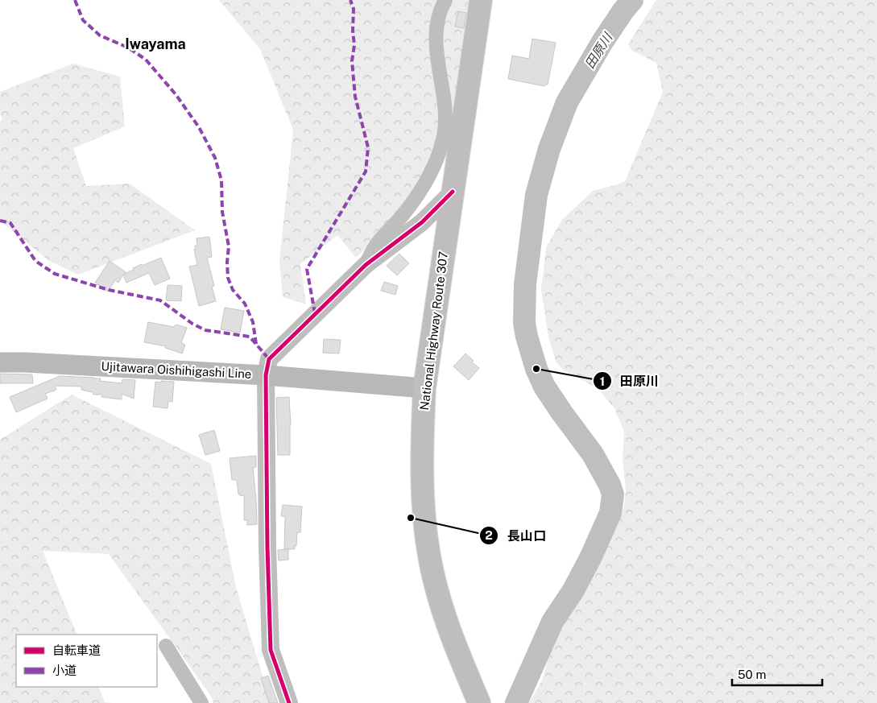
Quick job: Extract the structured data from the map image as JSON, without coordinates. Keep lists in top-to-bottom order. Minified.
{"streets":{"highway":["National Highway Route 307"],"main road":["Ujitawara Oishihigashi Line"]},"crossings":[["National Highway Route 307","Ujitawara Oishihigashi Line"]],"districts":["Iwayama"],"water":["田原川"],"places":["田原川","長山口"],"legend":["自転車道","小道"],"scale_bar":"50 m"}
